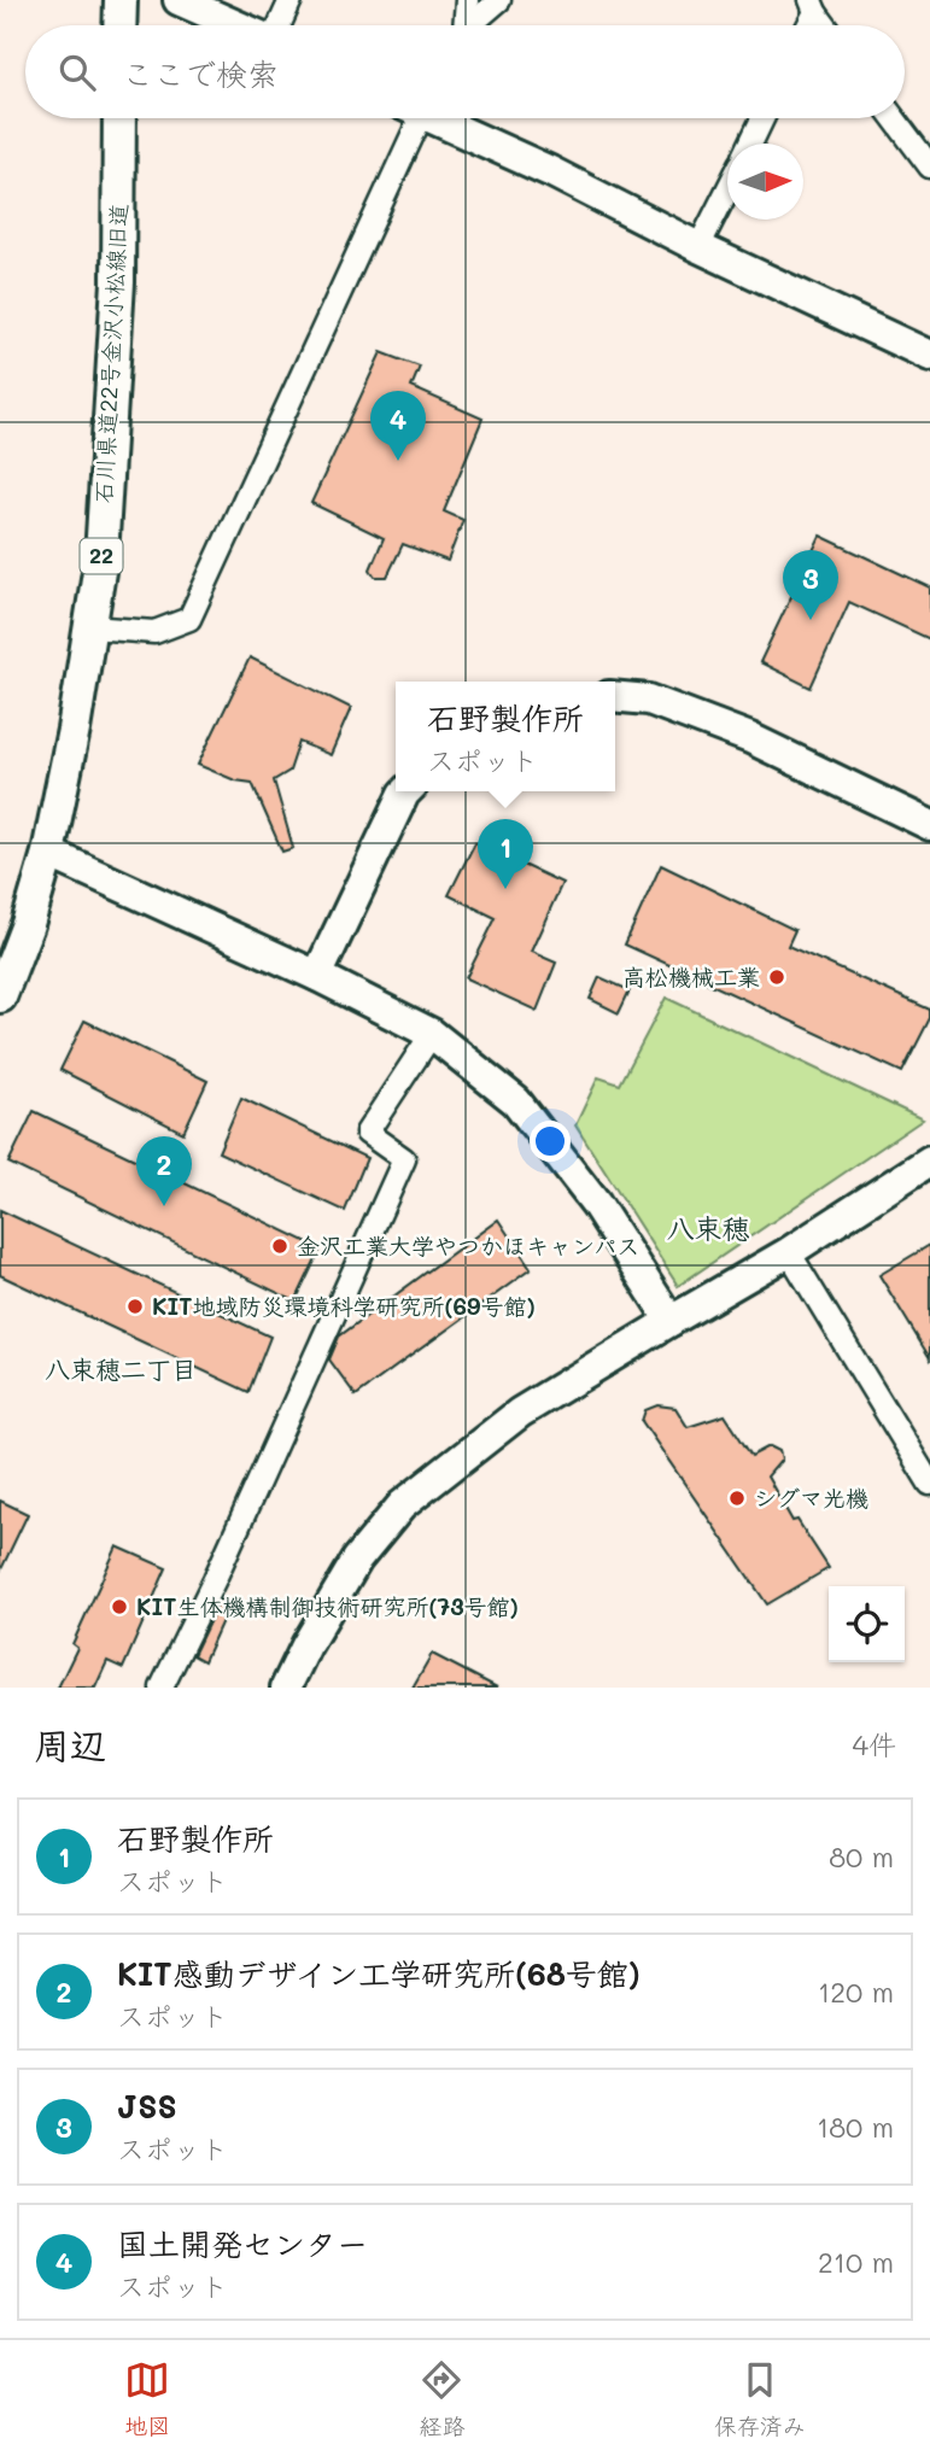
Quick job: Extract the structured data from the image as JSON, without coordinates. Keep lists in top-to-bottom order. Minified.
{"streets":{"main road":["石川県道22号金沢小松線旧道","22"]},"districts":["八束穂","八束穂二丁目"],"places":["高松機械工業","金沢工業大学やつかほキャンパス","KIT地域防災環境科学研究所(69号館)","シグマ光機","KIT生体機構制御技術研究所(73号館)"],"north":"right","page":{"search":"ここで検索","pins":["4","3","1","2"],"popup":["石野製作所","スポット"],"heading":["周辺","4件"],"list":[{"mark":"1","name":"石野製作所","note":"スポット","value":"80 m"},{"mark":"2","name":"KIT感動デザイン工学研究所(68号館)","note":"スポット","value":"120 m"},{"mark":"3","name":"JSS","note":"スポット","value":"180 m"},{"mark":"4","name":"国土開発センター","note":"スポット","value":"210 m"}],"nav":["地図","経路","保存済み"]}}
